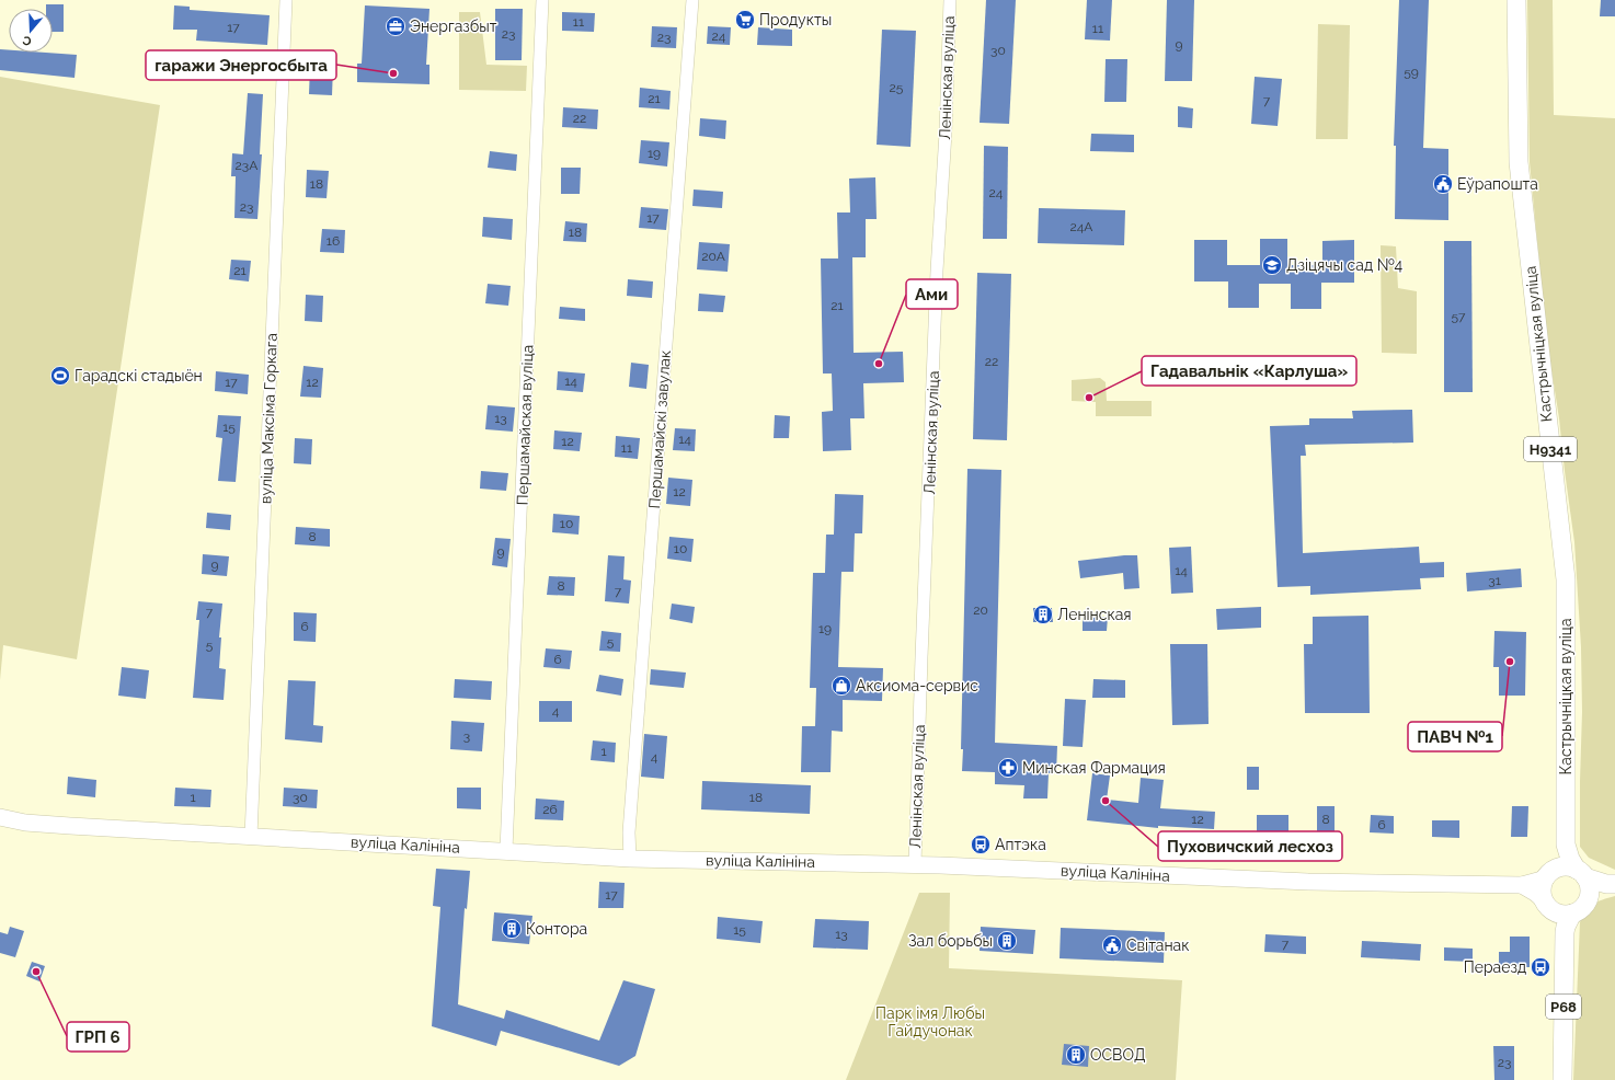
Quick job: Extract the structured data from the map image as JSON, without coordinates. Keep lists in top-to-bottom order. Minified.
{"streets":{"main road":["Кастрычніцкая вуліца","Н9341","вуліца Калініна","Р68"],"street":["Ленінская вуліца","вуліца Максіма Горкага","Першамайская вуліца","Першамайскі завулак"]},"crossings":[["Ленінская вуліца","вуліца Калініна"],["Кастрычніцкая вуліца","вуліца Калініна"],["Кастрычніцкая вуліца","Р68"],["вуліца Максіма Горкага","вуліца Калініна"],["Першамайская вуліца","вуліца Калініна"],["Першамайскі завулак","вуліца Калініна"],["вуліца Калініна","Р68"]],"parks":["Парк імя Любы Гайдучонак"],"places":{"supermarket":["Продукты"],"office":["Энергазбыт"],"other":["гаражи Энергосбыта","Ами","Гадавальнік «Карлуша»","ПАВЧ №1","Пуховичский лесхоз","ГРП 6"],"public building":["Еўрапошта","Світанак"],"school or university":["Дзіцячы сад №4"],"sports":["Гарадскі стадыён"],"building":["Ленінская","Контора","Зал борьбы","ОСВОД"],"shop":["Аксиома-сервис"],"pharmacy":["Минская Фармация"],"bus stop":["Аптэка","Пераезд"]},"house_numbers":["11","17","11","23","24","23","9","30","59","25","21","7","22","19","23А","18","24","23","17","24А","18","16","20А","21","21","57","22","14","17","12","13","15","14","12","11","12","10","8","10","9","9","14","31","8","7","20","7","6","19","5","5","6","4","3","1","4","1","30","18","26","12","8","6","17","15","13","7","23"],"north":"bottom"}
